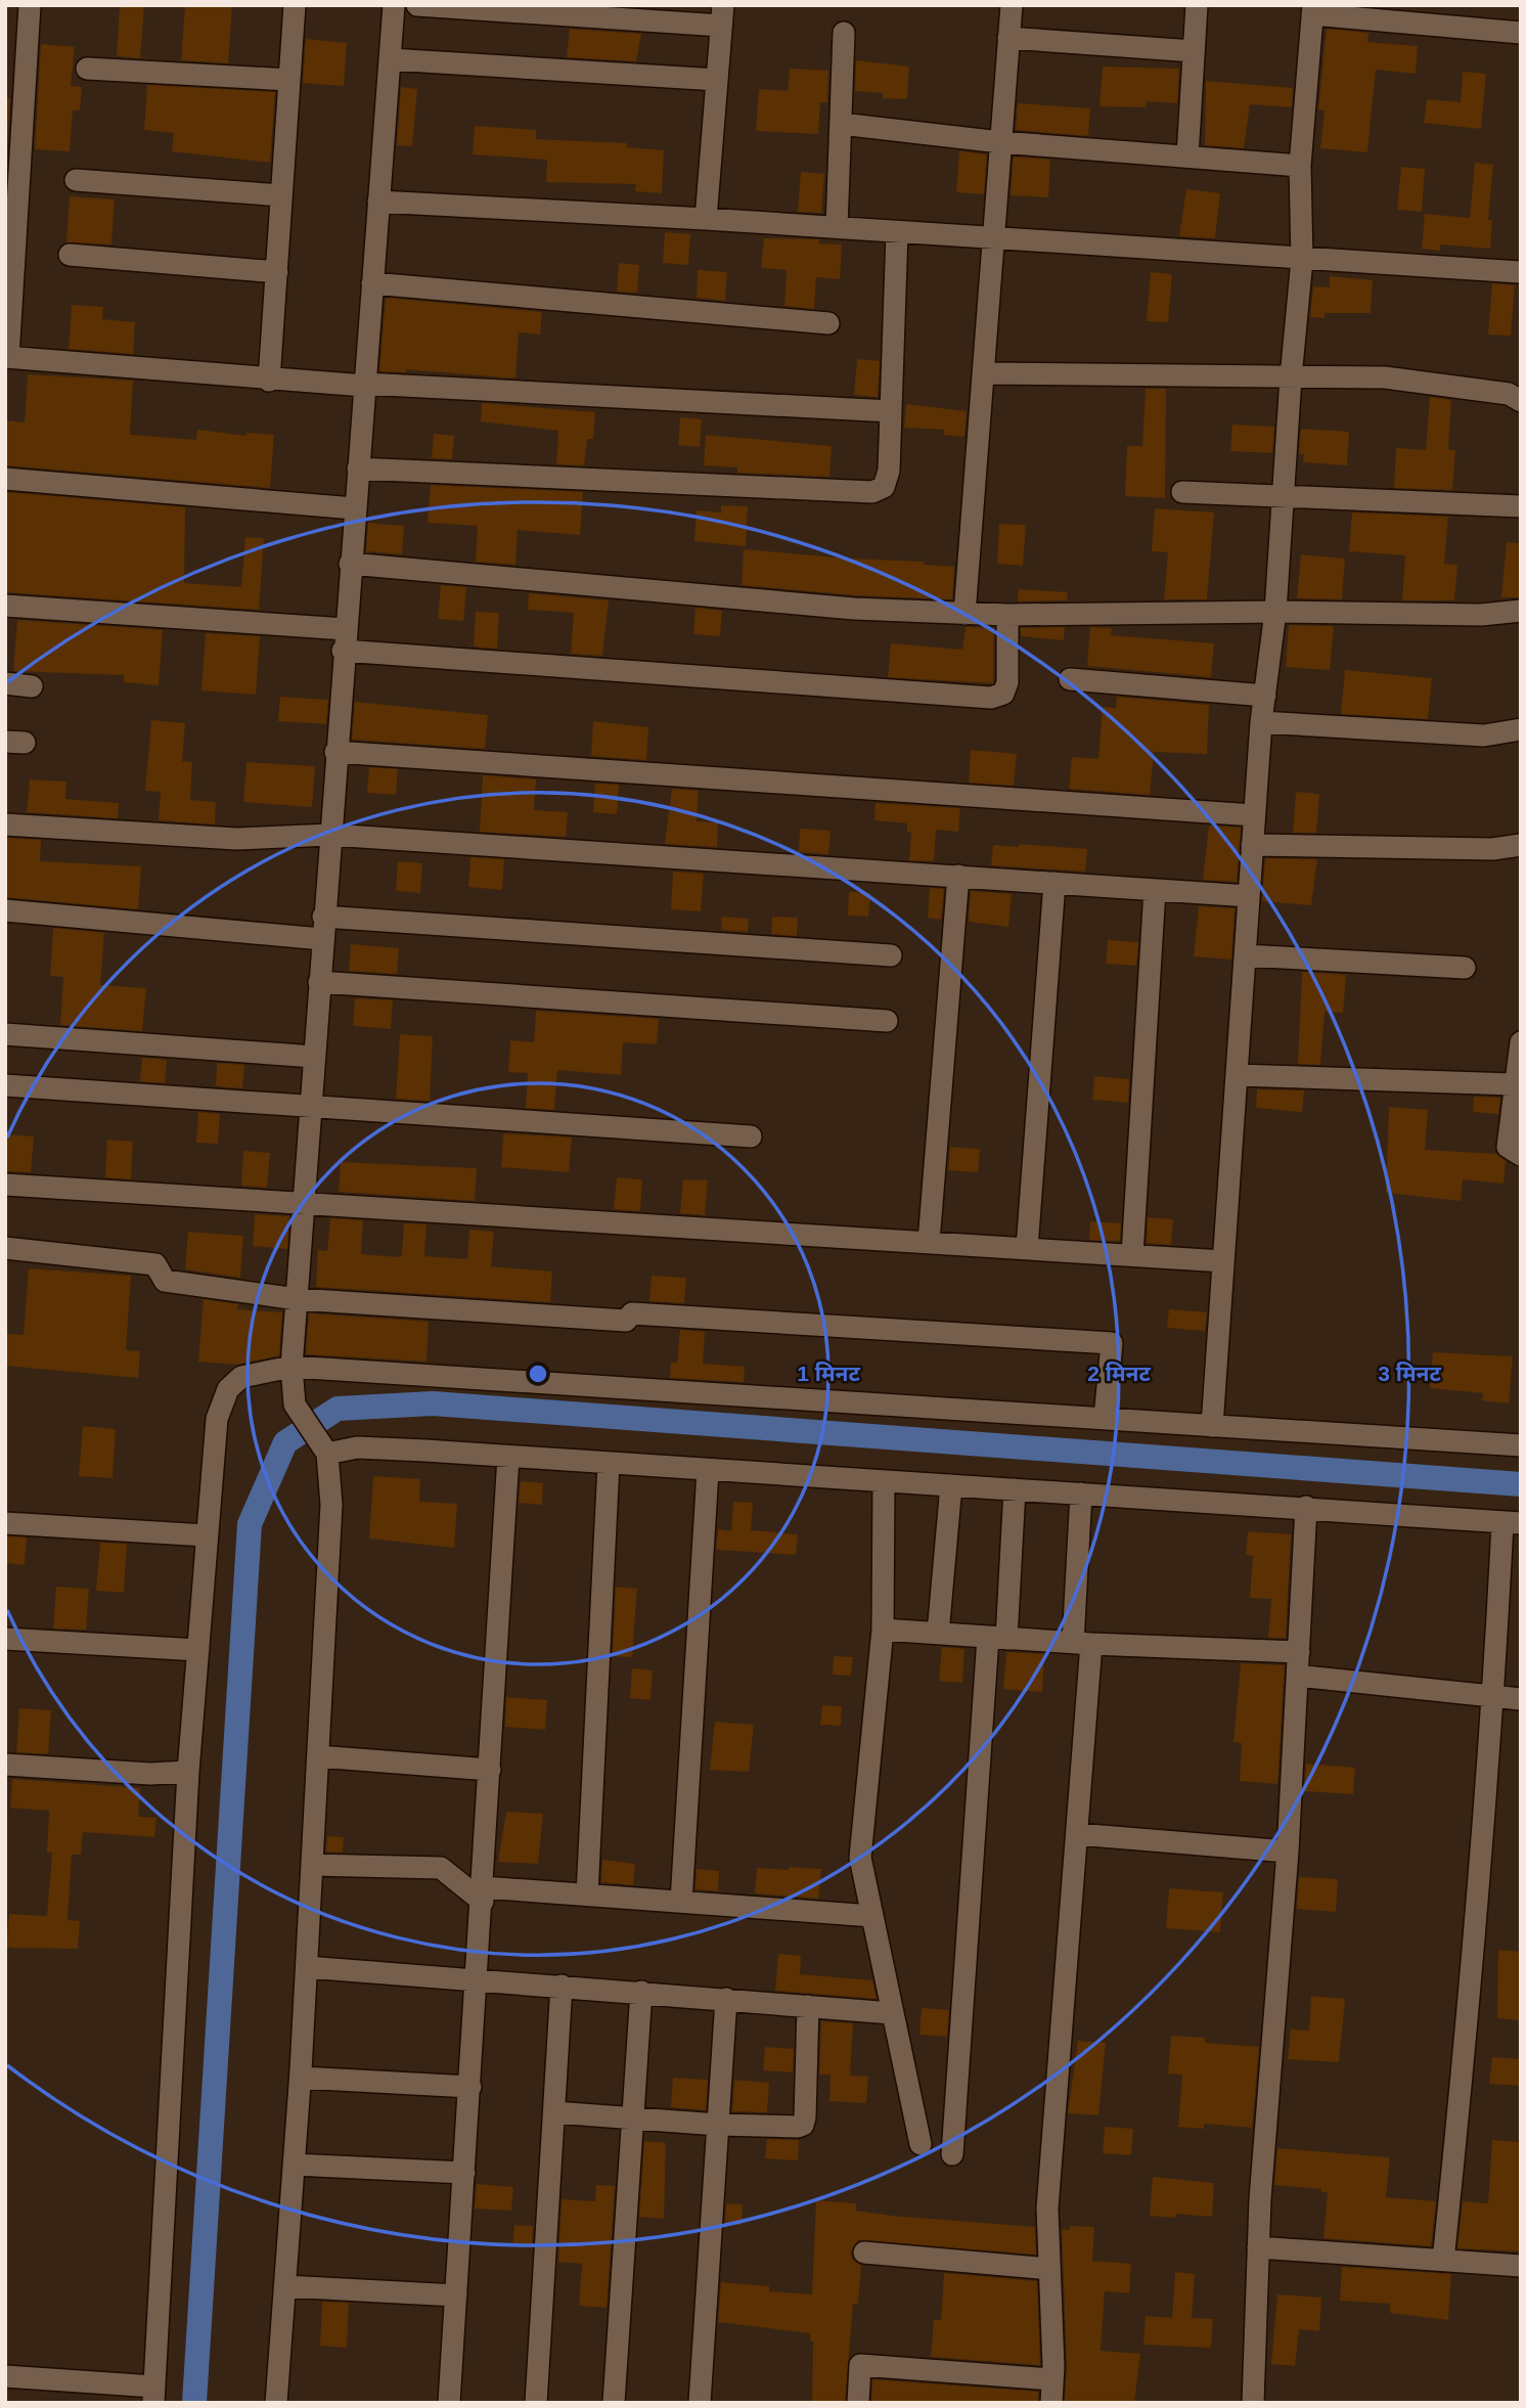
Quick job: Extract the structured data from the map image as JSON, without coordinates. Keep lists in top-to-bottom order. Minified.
{"rings":["1 मिनट","2 मिनट","3 मिनट"]}
